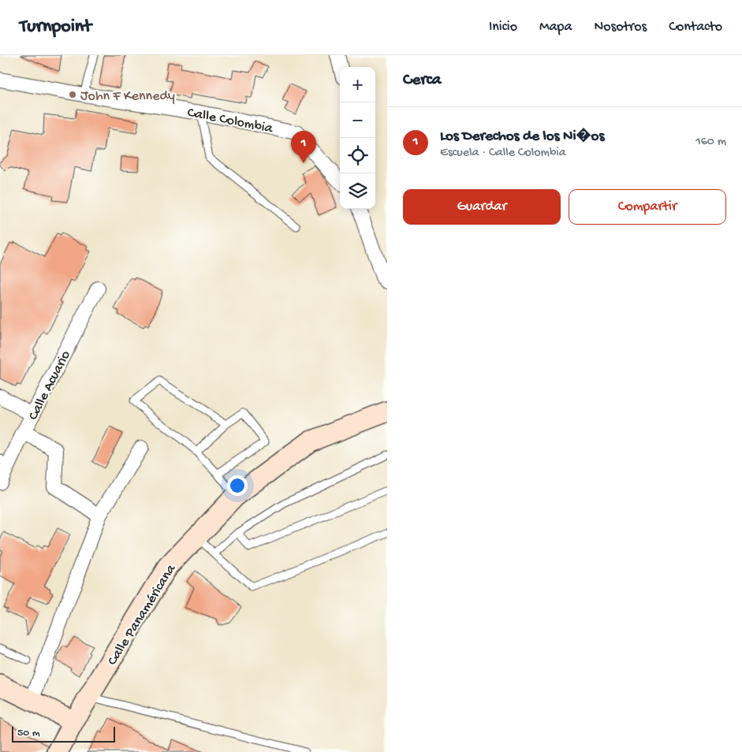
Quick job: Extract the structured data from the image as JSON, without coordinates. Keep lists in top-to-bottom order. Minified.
{"streets":{"main road":["Calle Panaméricana"],"street":["Calle Colombia","Calle Acuario"]},"places":["John F Kennedy"],"scale_bar":"50 m","page":{"header":"Turnpoint","nav":["Inicio","Mapa","Nosotros","Contacto"],"heading":"Cerca","map_buttons":["+","−"],"list":[{"mark":"1","name":"Los Derechos de los Ni�os","note":"Escuela · Calle Colombia","value":"160 m"}],"pins":"1","buttons":["Guardar","Compartir"],"scale":"50 m"}}
